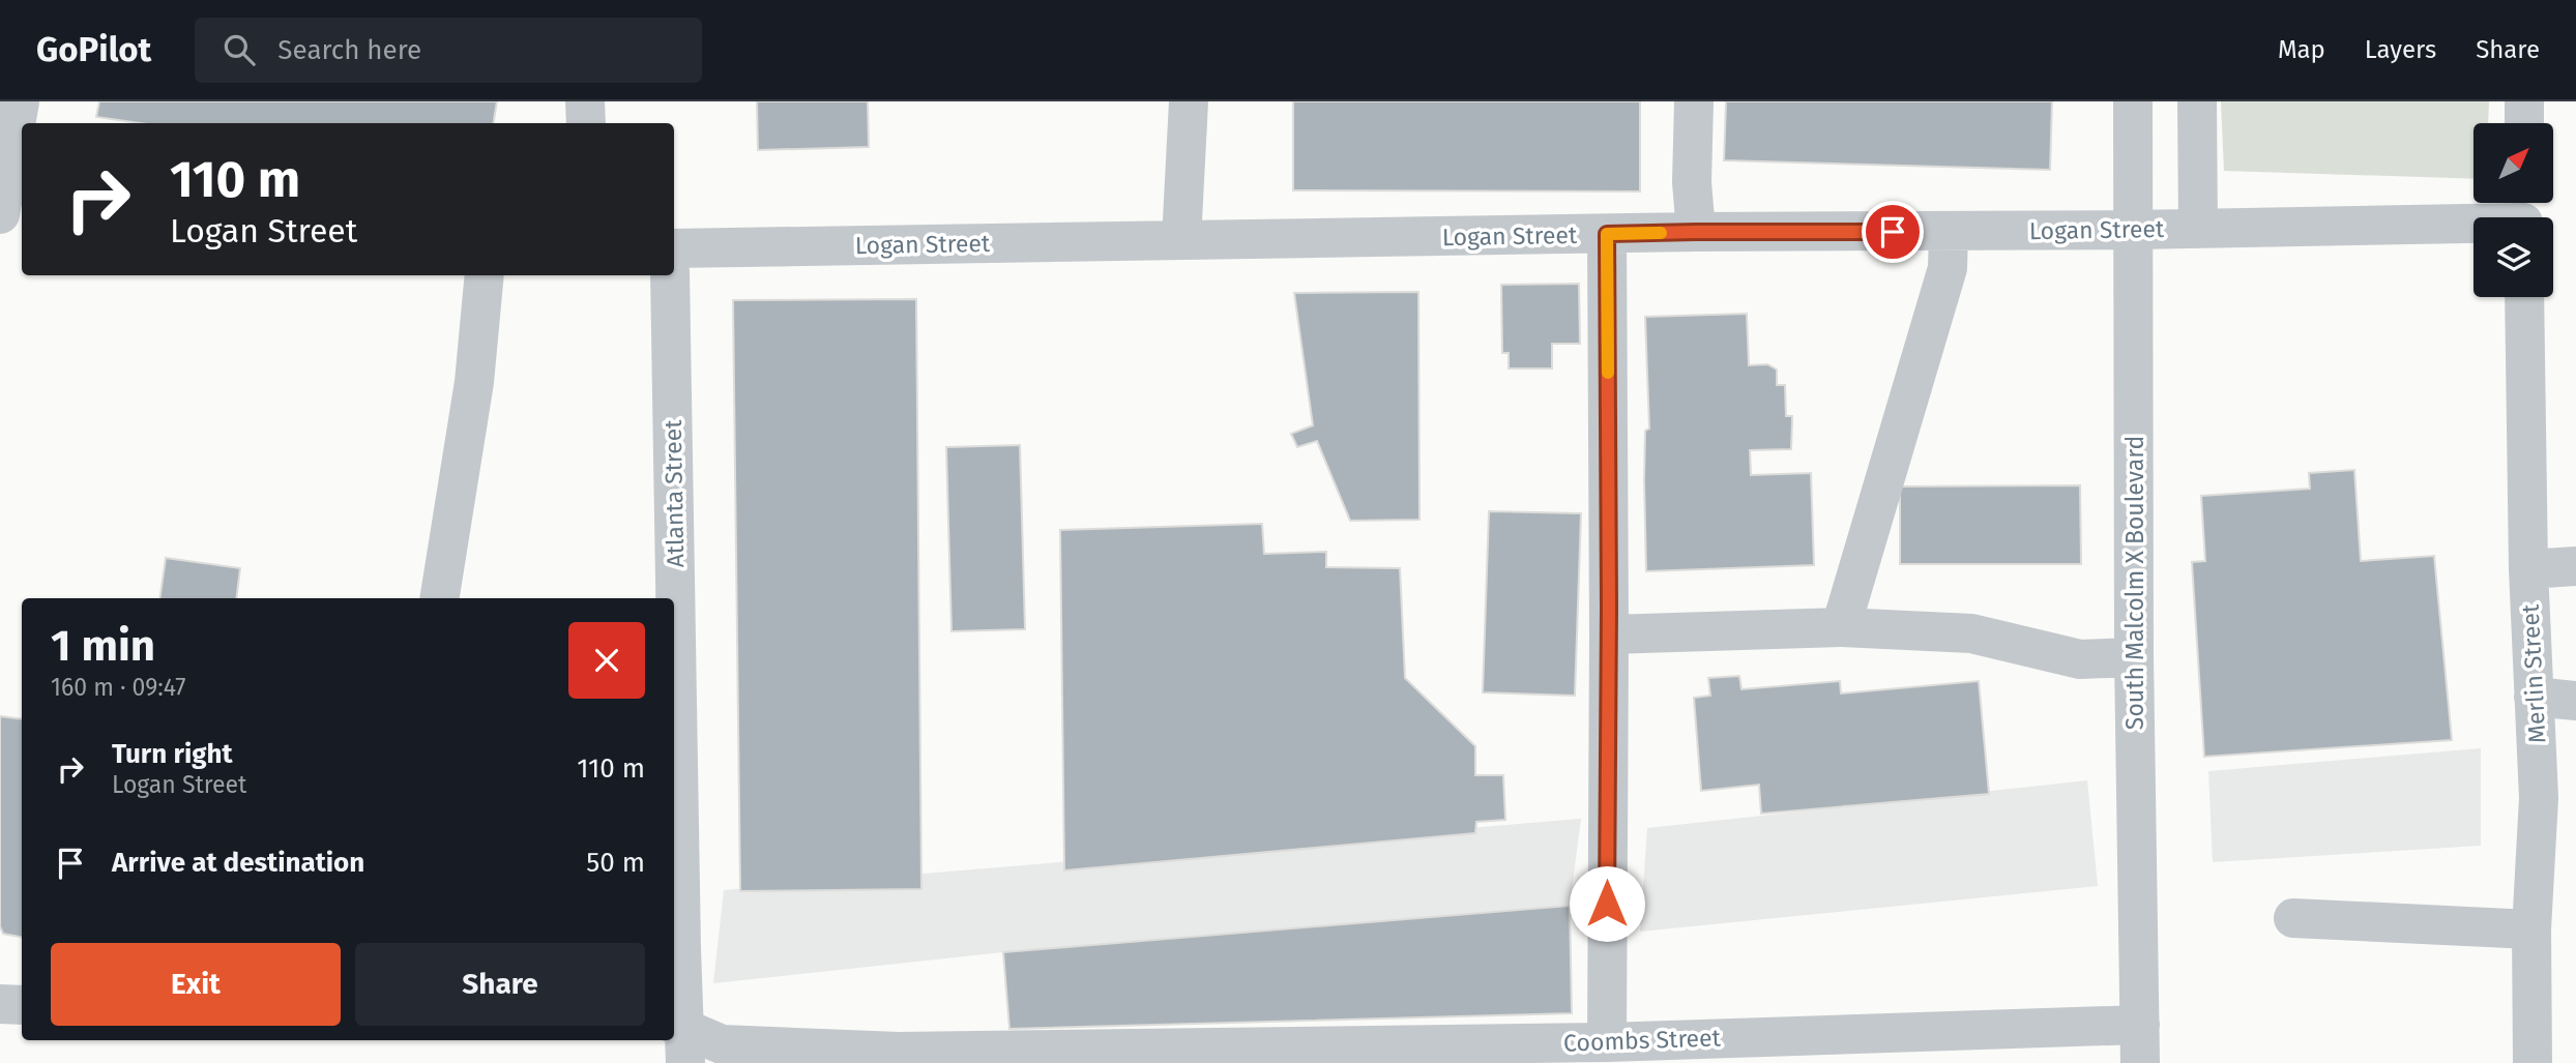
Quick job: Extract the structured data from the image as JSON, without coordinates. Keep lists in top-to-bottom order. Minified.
{"streets":{"street":["Logan Street","Atlanta Street","South Malcolm X Boulevard","Merlin Street","Coombs Street"]},"crossings":[["Logan Street","South Malcolm X Boulevard"],["Atlanta Street","Coombs Street"],["South Malcolm X Boulevard","Coombs Street"]],"north":"top right","page":{"header":"GoPilot","search":"Search here","nav":["Map","Layers","Share"],"turn":["110 m","Logan Street"],"heading":["1 min","160 m · 09:47"],"list":[{"name":"Turn right","note":"Logan Street","value":"110 m"},{"name":"Arrive at destination","value":"50 m"}],"buttons":["Exit","Share"]}}
